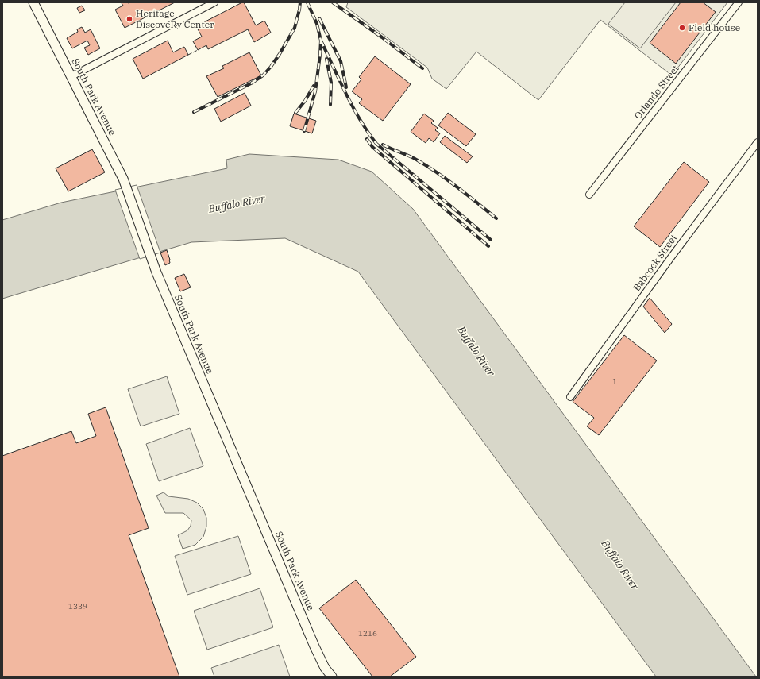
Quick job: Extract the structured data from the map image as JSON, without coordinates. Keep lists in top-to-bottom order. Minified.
{"streets":{"street":["Orlando Street","South Park Avenue","Babcock Street"]},"water":["Buffalo River"],"places":["Heritage DiscoveRy Center","Field house"],"house_numbers":["1","1339","1216"]}
